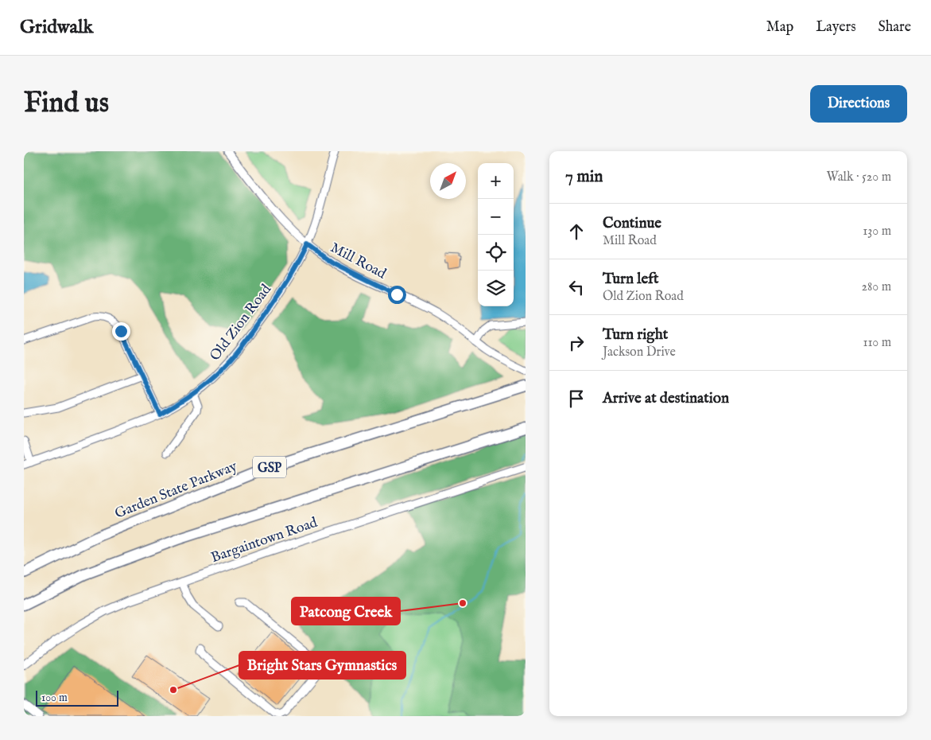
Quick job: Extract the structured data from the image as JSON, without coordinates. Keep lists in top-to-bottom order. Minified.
{"streets":{"highway":["GSP","Garden State Parkway"],"main road":["Bargaintown Road"],"street":["Mill Road","Old Zion Road"]},"crossings":[["Mill Road","Old Zion Road"]],"places":["Patcong Creek","Bright Stars Gymnastics"],"scale_bar":"100 m","north":"top right","page":{"header":"Gridwalk","nav":["Map","Layers","Share"],"buttons":"Directions","title":"Find us","heading":["7 min","Walk · 520 m"],"map_buttons":["+","−"],"list":[["Continue","Mill Road","130 m"],["Turn left","Old Zion Road","280 m"],["Turn right","Jackson Drive","110 m"],"Arrive at destination"],"scale":"100 m"}}
